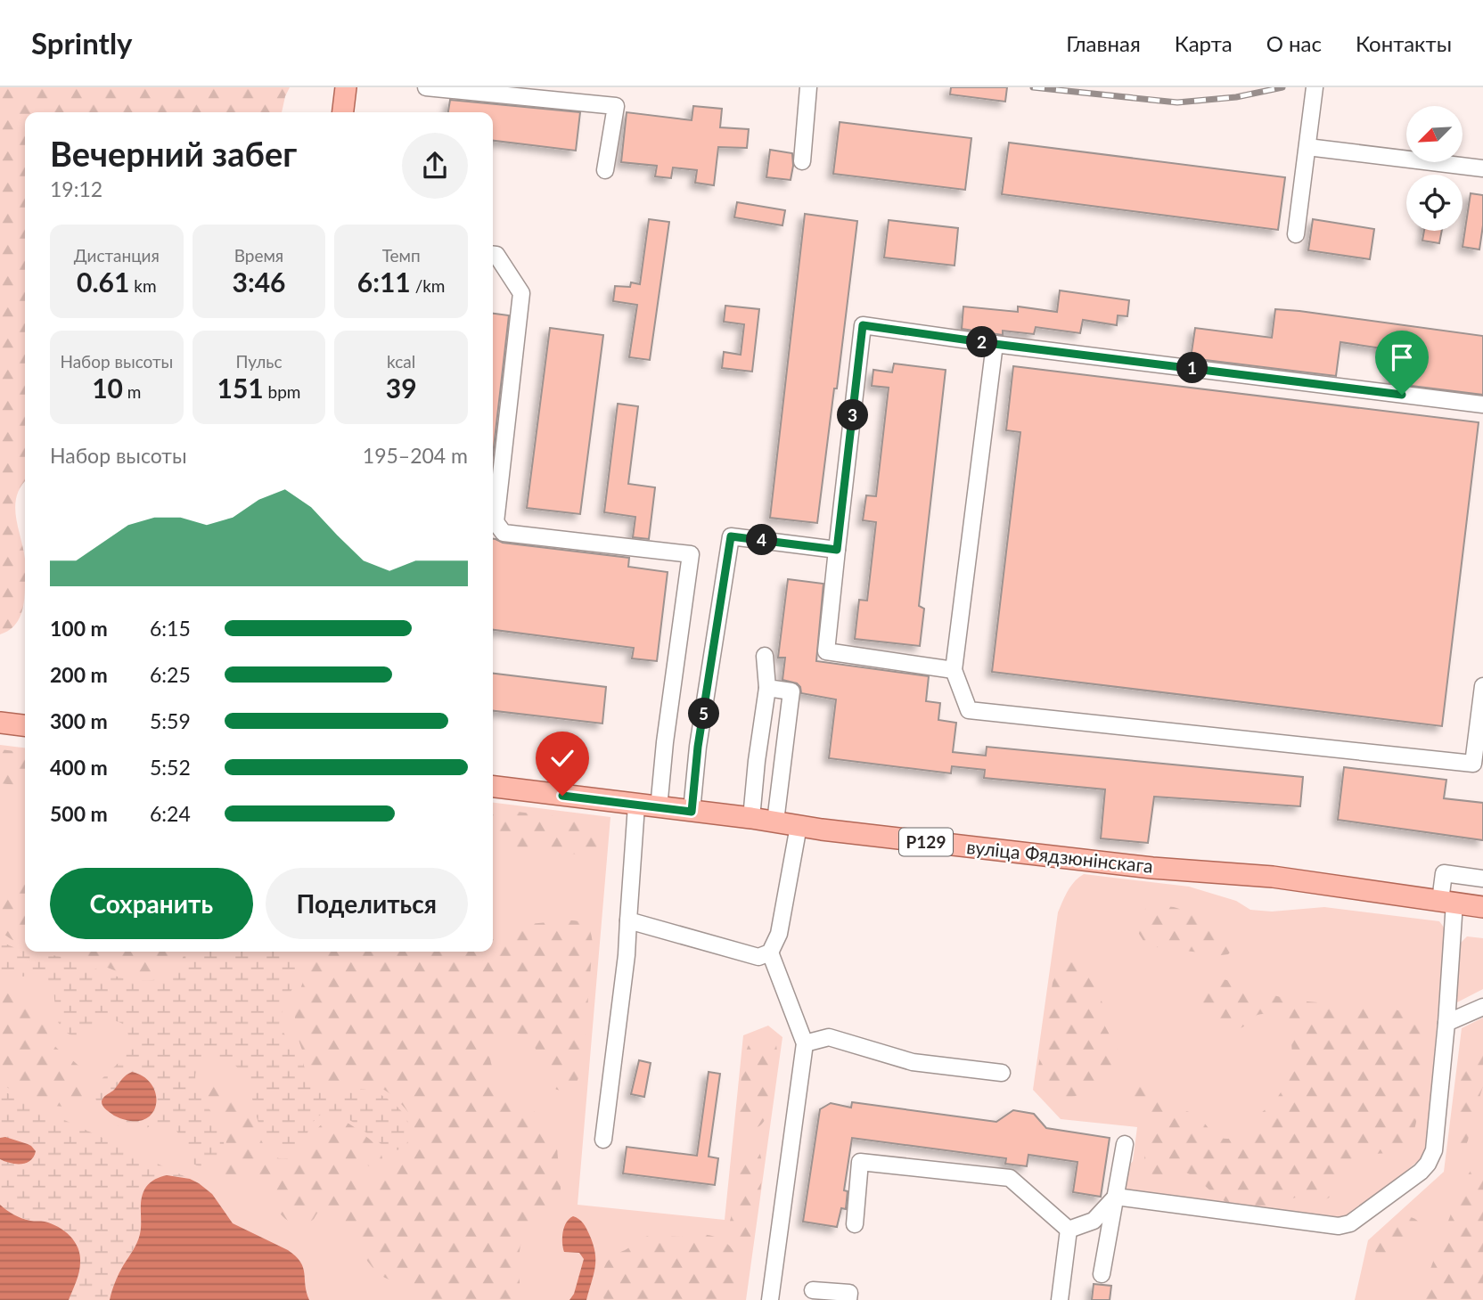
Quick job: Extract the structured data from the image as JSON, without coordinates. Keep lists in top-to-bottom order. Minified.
{"streets":{"main road":["Р129","вуліца Фядзюнінскага"]},"north":"bottom left","page":{"header":"Sprintly","nav":["Главная","Карта","О нас","Контакты"],"heading":["Вечерний забег","19:12"],"stats":[["Дистанция","0.61 km"],["Время","3:46"],["Темп","6:11 /km"],["Набор высоты","10 m"],["Пульс","151 bpm"],["kcal","39"]],"pins":["2","1","3","4","5"],"chart":["Набор высоты","195–204 m"],"list":[{"name":"100 m","note":"6:15"},{"name":"200 m","note":"6:25"},{"name":"300 m","note":"5:59"},{"name":"400 m","note":"5:52"},{"name":"500 m","note":"6:24"}],"buttons":["Сохранить","Поделиться"]}}
